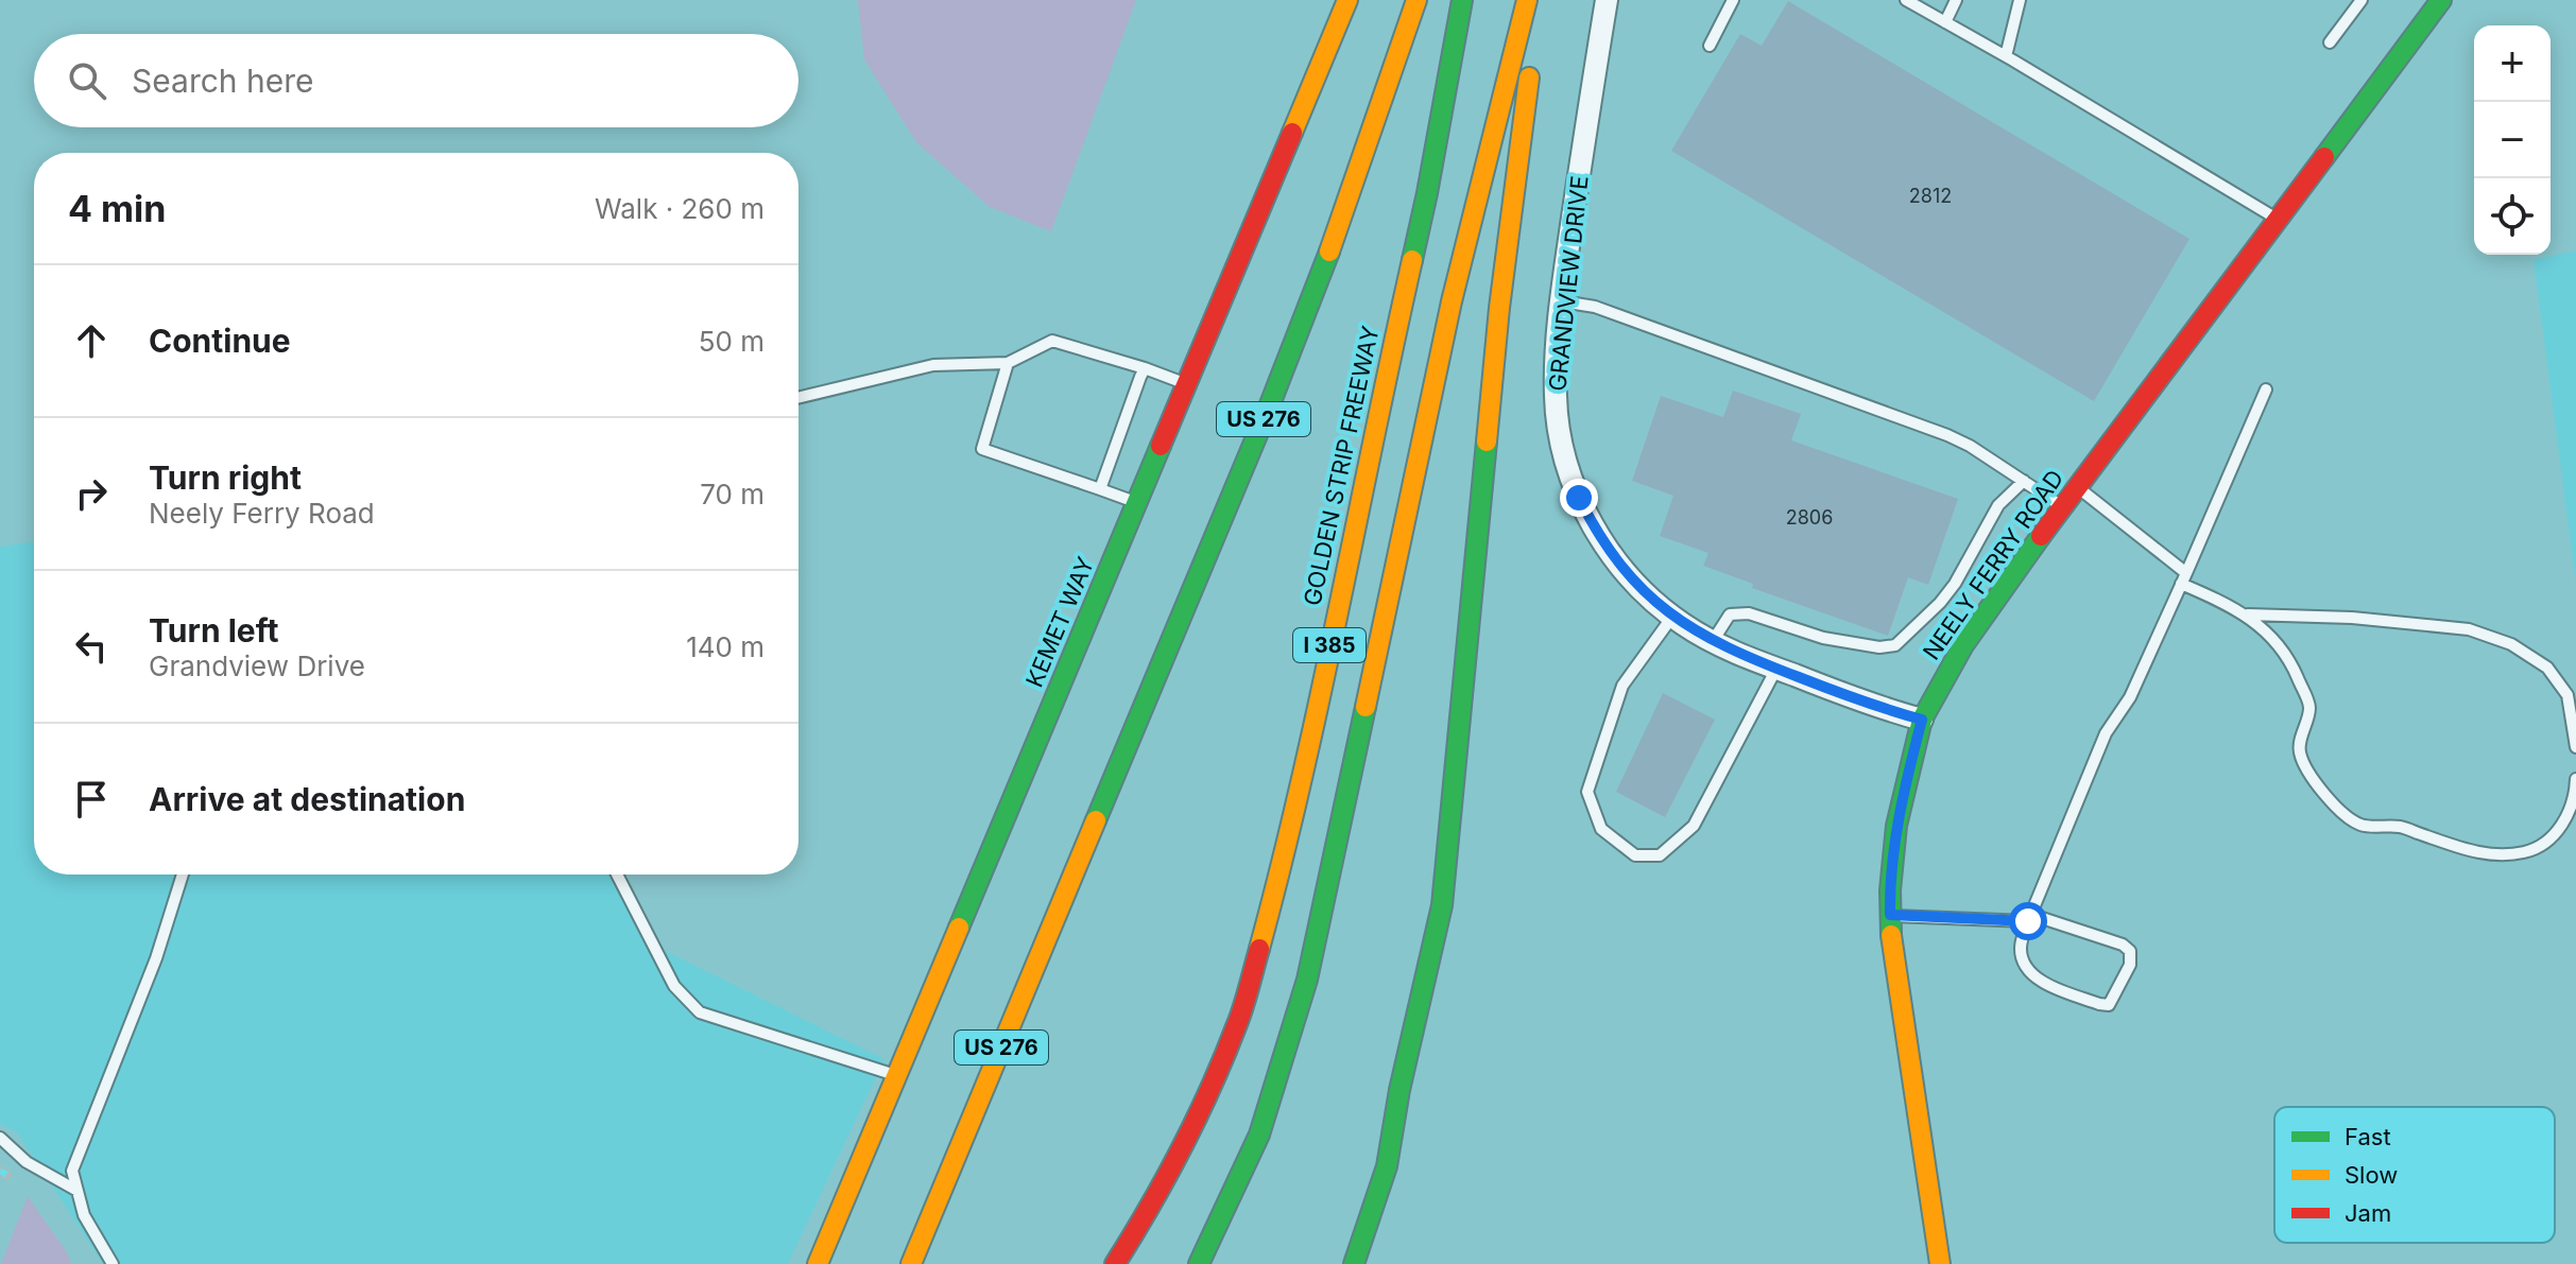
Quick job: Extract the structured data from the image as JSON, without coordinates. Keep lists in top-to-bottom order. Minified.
{"streets":{"main road":["US 276","GOLDEN STRIP FREEWAY","NEELY FERRY ROAD","KEMET WAY","I 385"],"street":["GRANDVIEW DRIVE"]},"crossings":[["GRANDVIEW DRIVE","NEELY FERRY ROAD"]],"house_numbers":["2812","2806"],"legend":["Fast","Slow","Jam"],"page":{"map_buttons":["+","−"],"search":"Search here","heading":["4 min","Walk · 260 m"],"list":[["Continue","50 m"],["Turn right","Neely Ferry Road","70 m"],["Turn left","Grandview Drive","140 m"],"Arrive at destination"]}}
